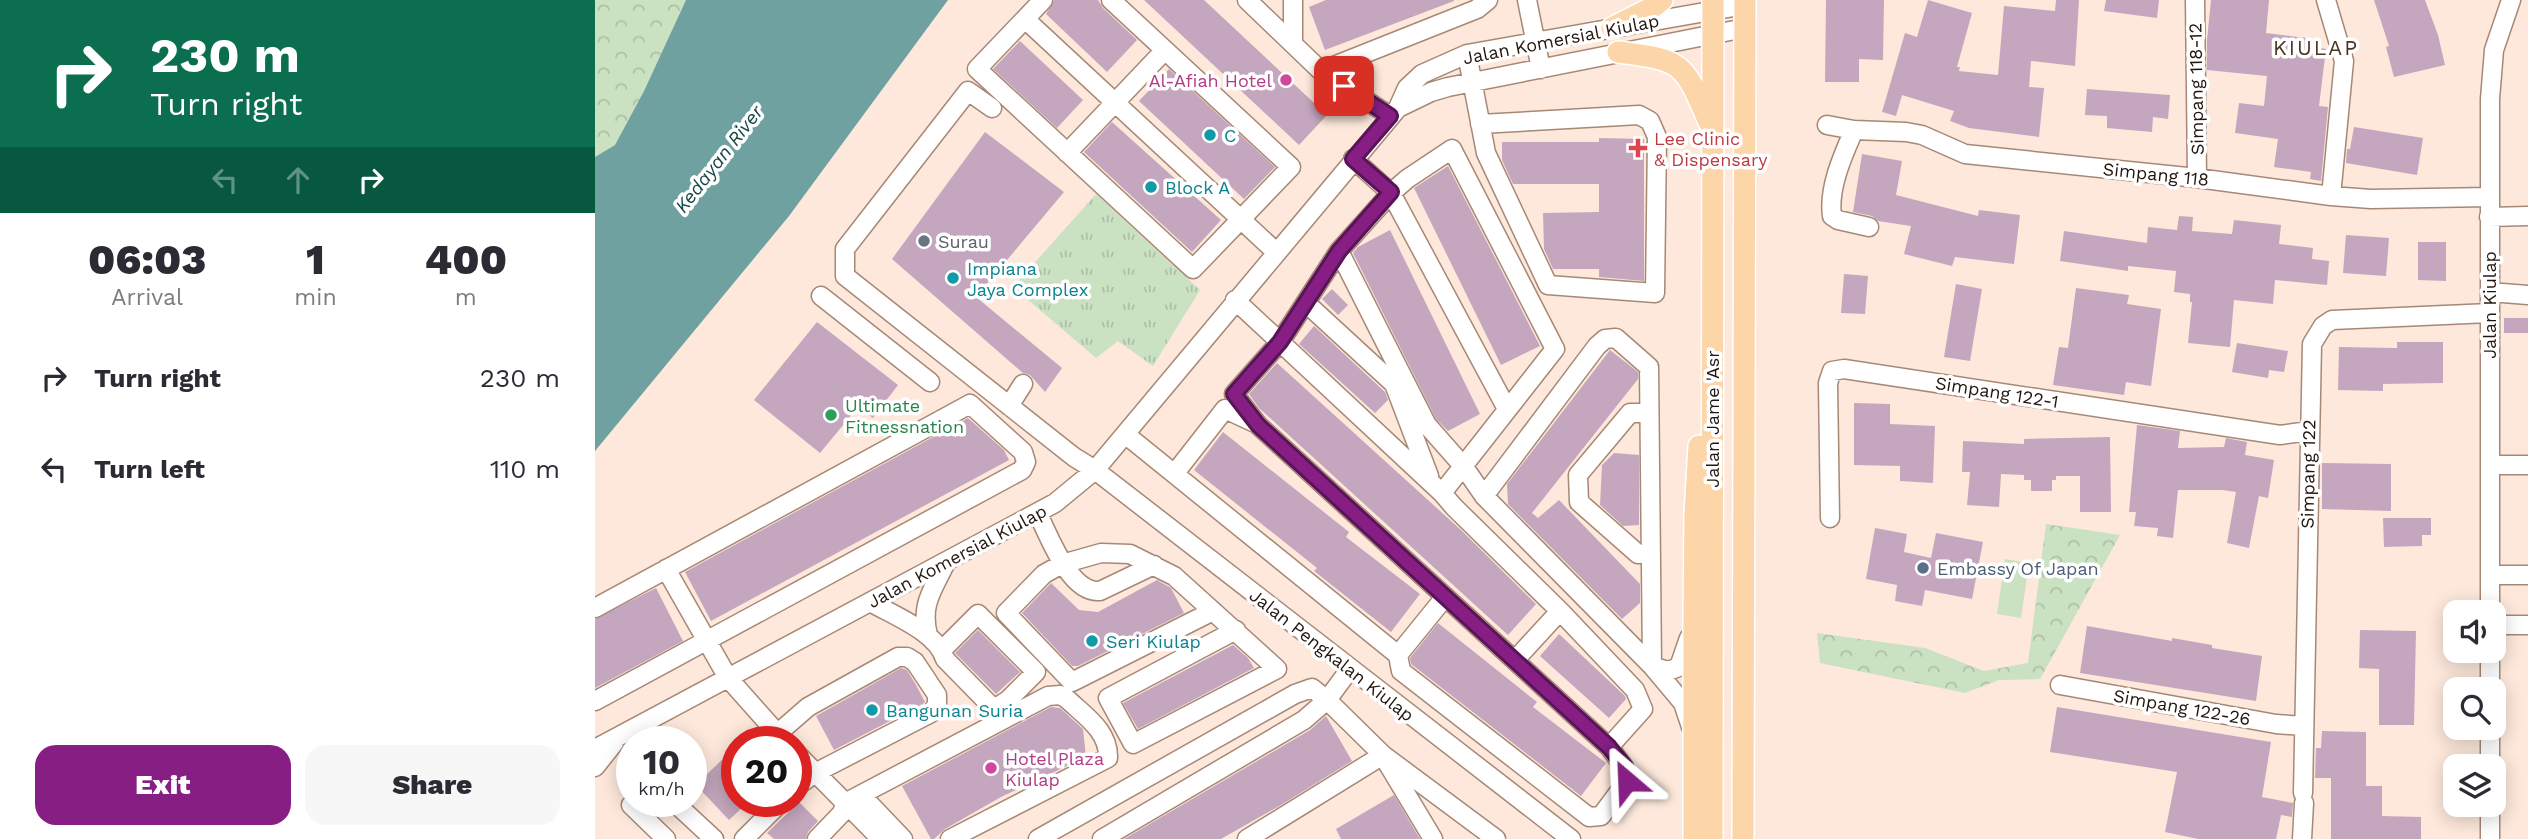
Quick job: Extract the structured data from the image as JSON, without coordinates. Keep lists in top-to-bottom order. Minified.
{"streets":{"main road":["Jalan Jame 'Asr"],"street":["Jalan Komersial Kiulap","Simpang 118-12","Simpang 118","Jalan Kiulap","Simpang 122-1","Simpang 122","Jalan Pengkalan Kiulap","Simpang 122-26"]},"crossings":[["Jalan Komersial Kiulap","Jalan Jame 'Asr"],["Jalan Komersial Kiulap","Jalan Pengkalan Kiulap"],["Simpang 118-12","Simpang 118"],["Simpang 118","Jalan Kiulap"],["Jalan Kiulap","Simpang 122"],["Simpang 122-1","Simpang 122"],["Simpang 122","Simpang 122-26"]],"districts":["KIULAP"],"water":["Kedayan River"],"places":{"other":["Al-Afiah Hotel","C","Block A","Surau","Impiana Jaya Complex","Ultimate Fitnessnation","Embassy Of Japan","Seri Kiulap","Bangunan Suria","Hotel Plaza Kiulap"],"health":["Lee Clinic & Dispensary"]},"page":{"turn":["230 m","Turn right"],"eta":["06:03","Arrival","1","min","400","m"],"list":[{"name":"Turn right","value":"230 m"},{"name":"Turn left","value":"110 m"}],"speed":"10 km/h","limit":"20","buttons":["Exit","Share"]}}
